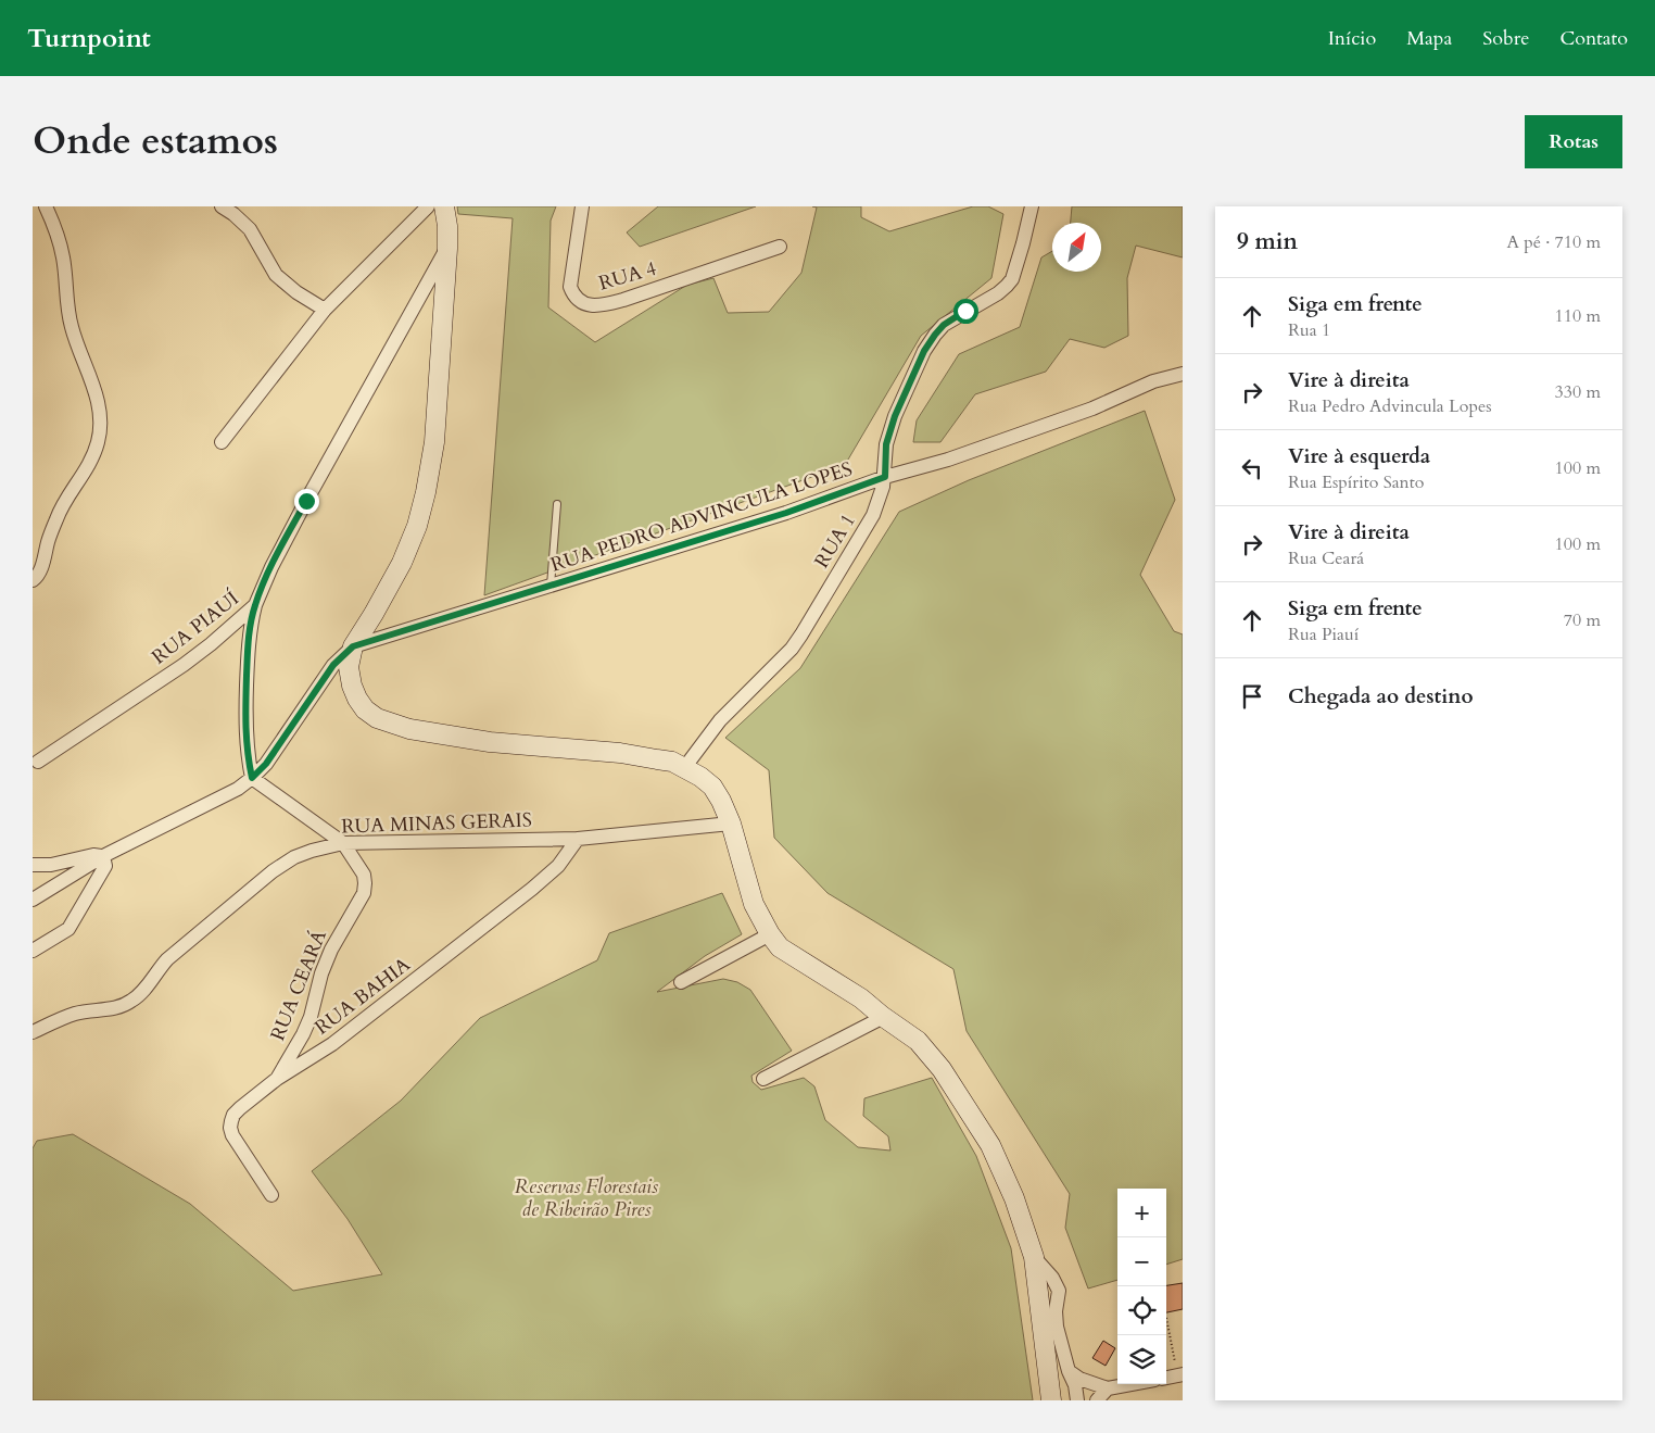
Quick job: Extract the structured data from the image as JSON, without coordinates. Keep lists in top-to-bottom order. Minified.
{"streets":{"street":["RUA 4","RUA PEDRO ADVINCULA LOPES","RUA 1","RUA PIAUÍ","RUA MINAS GERAIS","RUA CEARÁ","RUA BAHIA"]},"crossings":[["RUA PEDRO ADVINCULA LOPES","RUA 1"],["RUA MINAS GERAIS","RUA CEARÁ"],["RUA MINAS GERAIS","RUA BAHIA"],["RUA CEARÁ","RUA BAHIA"]],"parks":["Reservas Florestais de Ribeirão Pires"],"north":"top right","page":{"header":"Turnpoint","nav":["Início","Mapa","Sobre","Contato"],"title":"Onde estamos","buttons":"Rotas","heading":["9 min","A pé · 710 m"],"list":[["Siga em frente","Rua 1","110 m"],["Vire à direita","Rua Pedro Advincula Lopes","330 m"],["Vire à esquerda","Rua Espírito Santo","100 m"],["Vire à direita","Rua Ceará","100 m"],["Siga em frente","Rua Piauí","70 m"],"Chegada ao destino"],"map_buttons":["+","−"]}}
